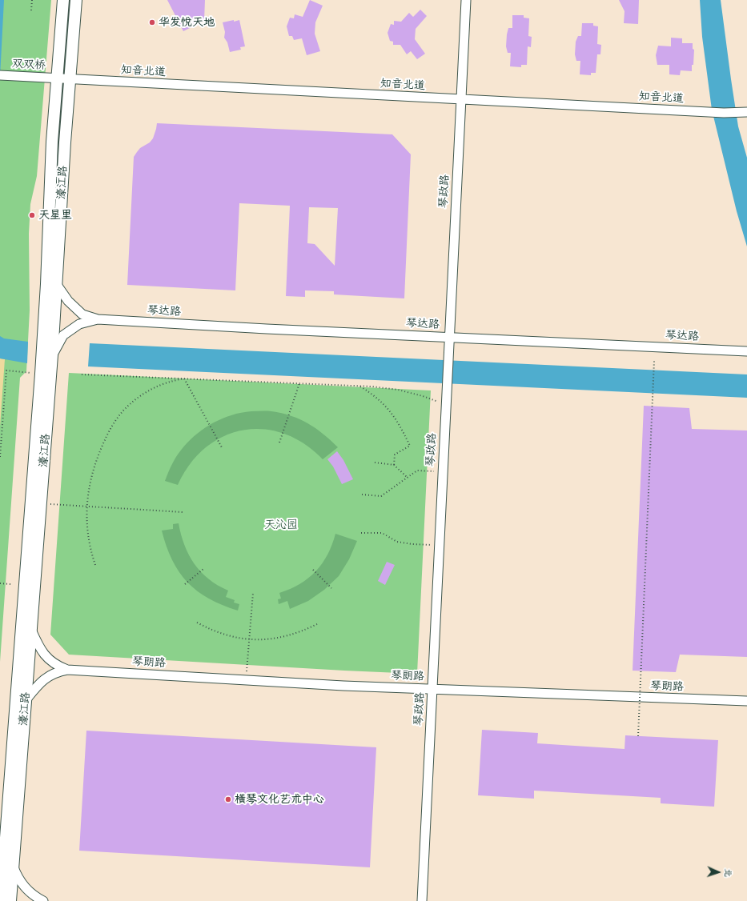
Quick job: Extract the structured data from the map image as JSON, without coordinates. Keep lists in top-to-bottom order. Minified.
{"streets":{"main road":["濠江路"],"street":["双双桥","知音北道","琴政路","琴达路","琴朗路"]},"crossings":[["双双桥","知音北道"],["双双桥","濠江路"],["知音北道","濠江路"],["知音北道","琴政路"],["琴政路","琴达路"],["琴政路","琴朗路"]],"parks":["天沁园"],"places":["华发悦天地","天星里","横琴文化艺术中心"],"north":"right"}
